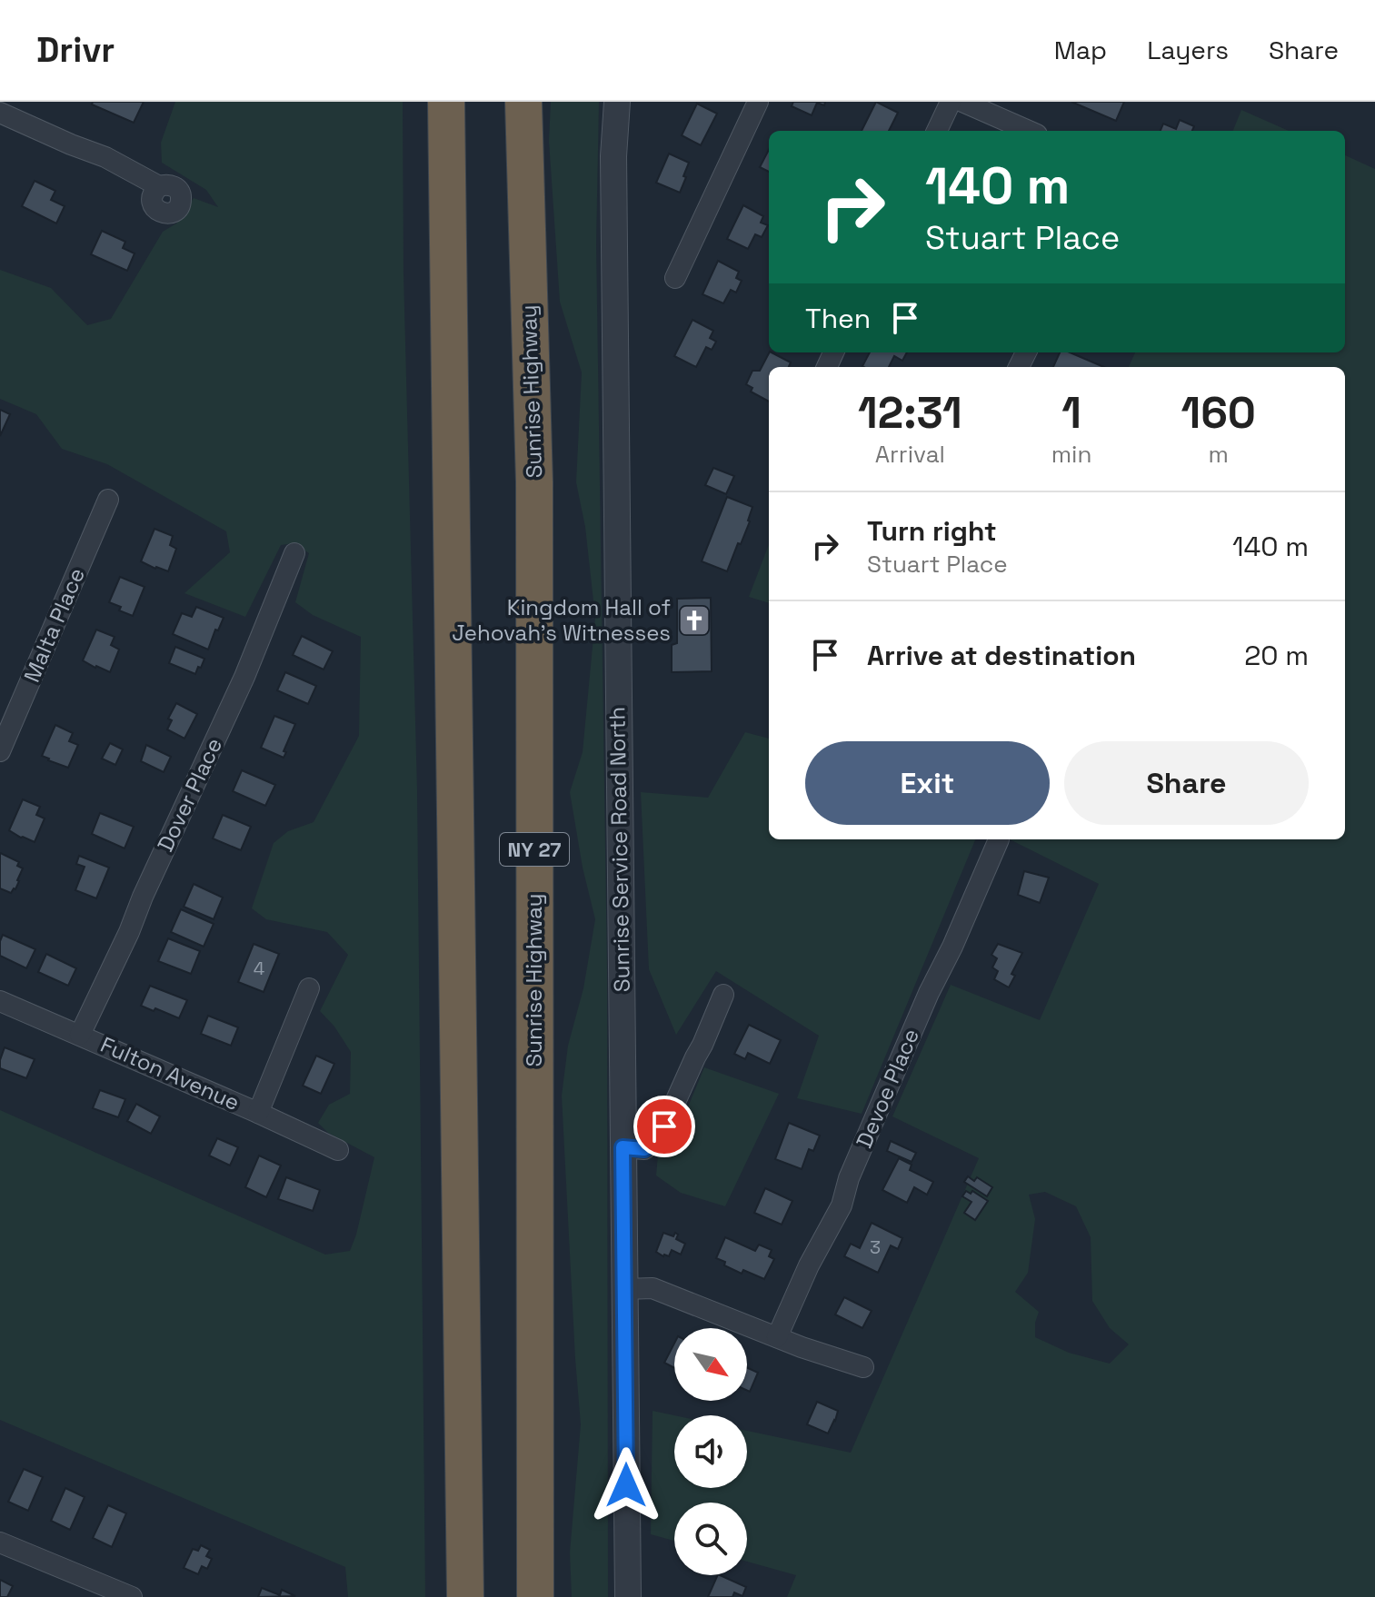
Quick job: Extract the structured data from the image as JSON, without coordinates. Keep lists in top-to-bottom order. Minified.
{"streets":{"highway":["Sunrise Highway","NY 27"],"street":["Malta Place","Dover Place","Sunrise Service Road North","Fulton Avenue","Devoe Place"]},"crossings":[["Dover Place","Fulton Avenue"]],"places":{"church":["Kingdom Hall of Jehovah’s Witnesses"]},"house_numbers":["4","3"],"north":"bottom right","page":{"header":"Drivr","nav":["Map","Layers","Share"],"turn":["140 m","Stuart Place"],"then":"Then","eta":["12:31","Arrival","1","min","160","m"],"list":[{"name":"Turn right","note":"Stuart Place","value":"140 m"},{"name":"Arrive at destination","value":"20 m"}],"buttons":["Exit","Share"]}}
